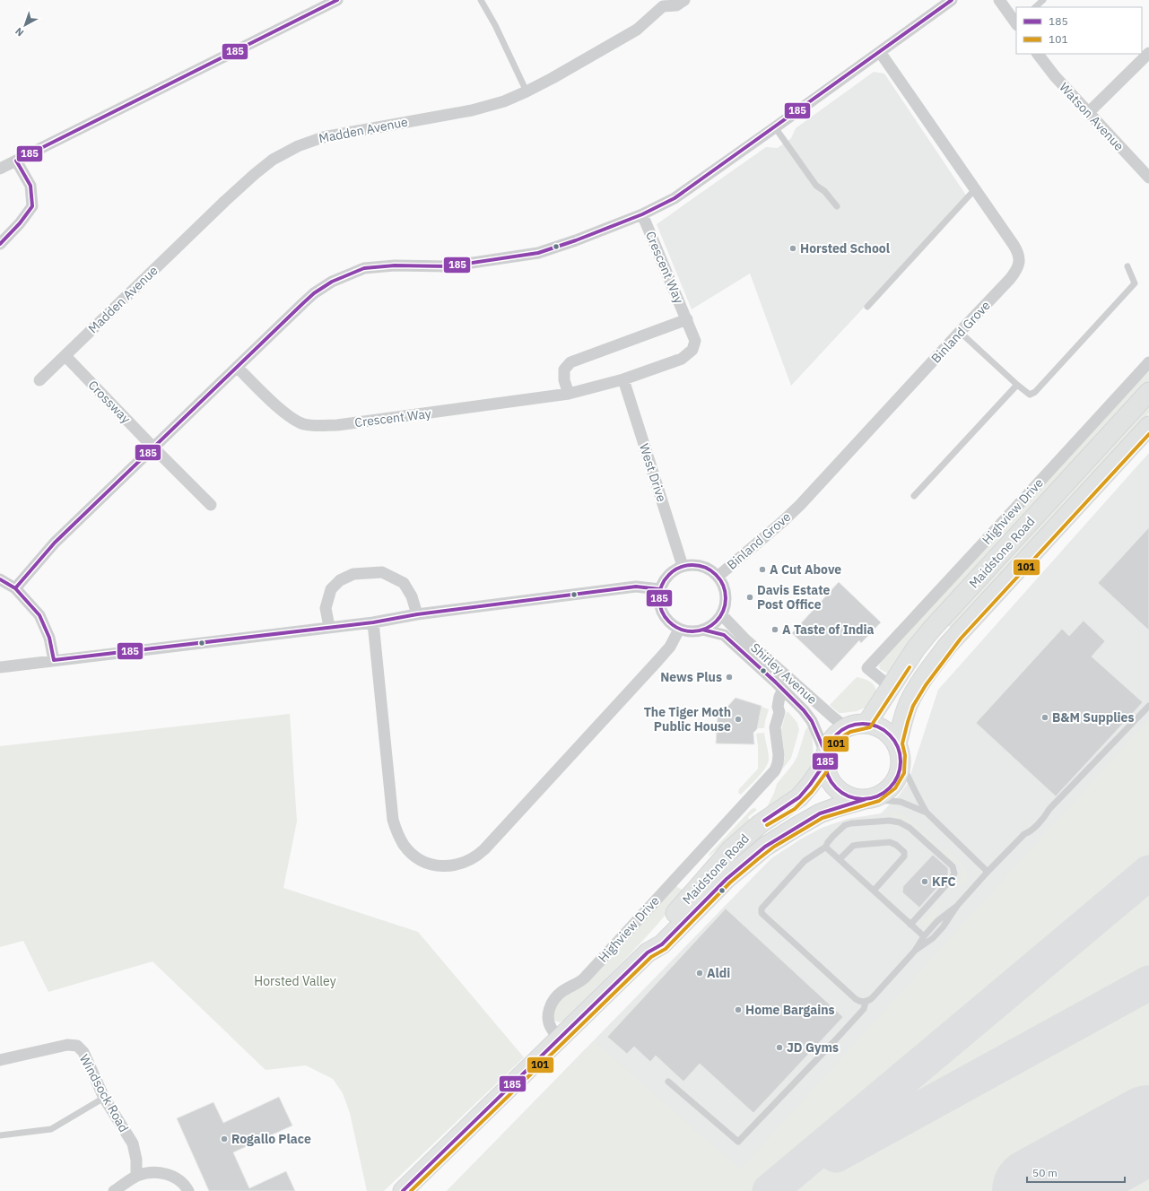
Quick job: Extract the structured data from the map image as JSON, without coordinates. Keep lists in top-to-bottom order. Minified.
{"streets":{"main road":["Maidstone Road"],"street":["Watson Avenue","Madden Avenue","Crescent Way","Binland Grove","Crossway","West Drive","Highview Drive","Shirley Avenue","Windsock Road"]},"crossings":[["Madden Avenue","Crossway"],["Crescent Way","West Drive"],["Binland Grove","West Drive"],["Binland Grove","Shirley Avenue"],["West Drive","Shirley Avenue"],["Highview Drive","Maidstone Road"],["Highview Drive","Shirley Avenue"],["Maidstone Road","Shirley Avenue"]],"parks":["Horsted Valley"],"places":["Horsted School","A Cut Above","Davis Estate Post Office","A Taste of India","News Plus","B&M Supplies","The Tiger Moth Public House","KFC","Aldi","Home Bargains","JD Gyms","Rogallo Place"],"lines":["transit line 185","transit line 101"],"legend":["185","101"],"scale_bar":"50 m","north":"bottom left"}
